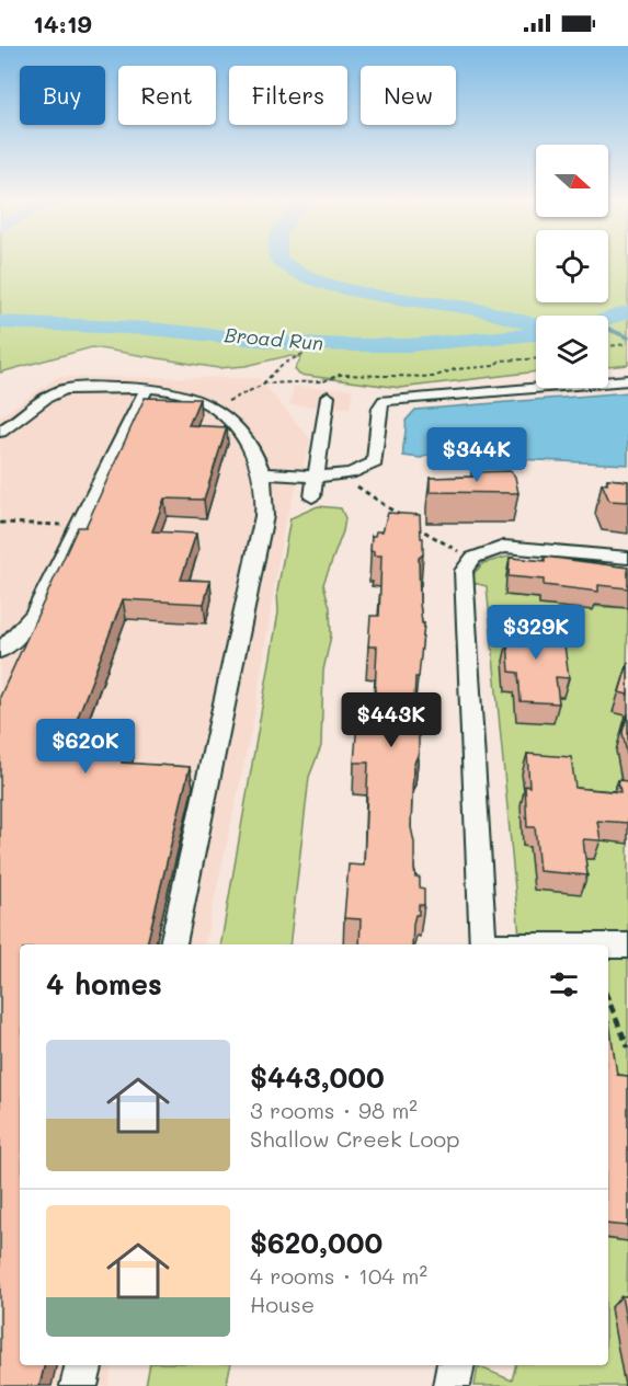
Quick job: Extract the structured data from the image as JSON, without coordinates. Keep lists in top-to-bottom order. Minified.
{"water":["Broad Run"],"north":"right","page":{"status":"14:19","chip":["Buy","Rent","Filters","New"],"price":["$344K","$329K","$443K","$620K"],"heading":"4 homes","list":[{"name":"$443,000","note":"3 rooms · 98 m² · Shallow Creek Loop"},{"name":"$620,000","note":"4 rooms · 104 m² · House"}]}}
